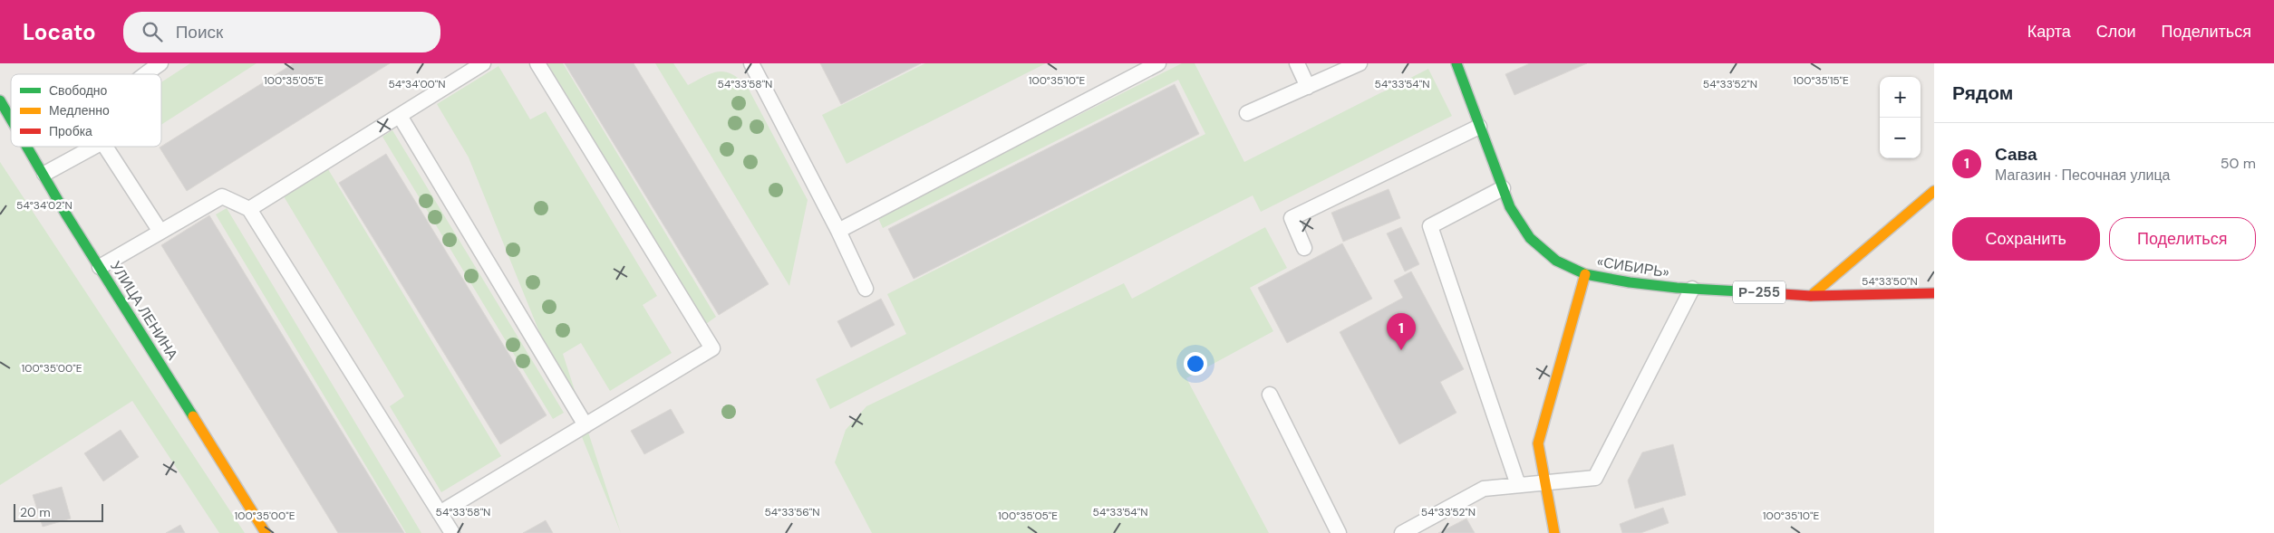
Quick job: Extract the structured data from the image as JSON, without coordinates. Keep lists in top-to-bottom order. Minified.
{"streets":{"main road":["«СИБИРЬ»","Р-255","УЛИЦА ЛЕНИНА"]},"legend":["Свободно","Медленно","Пробка"],"scale_bar":"20 m","page":{"header":"Locato","search":"Поиск","nav":["Карта","Слои","Поделиться"],"heading":"Рядом","map_buttons":["+","−"],"list":[{"mark":"1","name":"Сава","note":"Магазин · Песочная улица","value":"50 m"}],"buttons":["Сохранить","Поделиться"],"pins":"1","scale":"20 m"},"coordinates":["100°35'05\"E","100°35'10\"E","100°35'15\"E","54°34'00\"N","54°33'58\"N","54°33'54\"N","54°33'52\"N","54°34'02\"N","54°33'50\"N","100°35'00\"E","54°33'56\"N"]}
